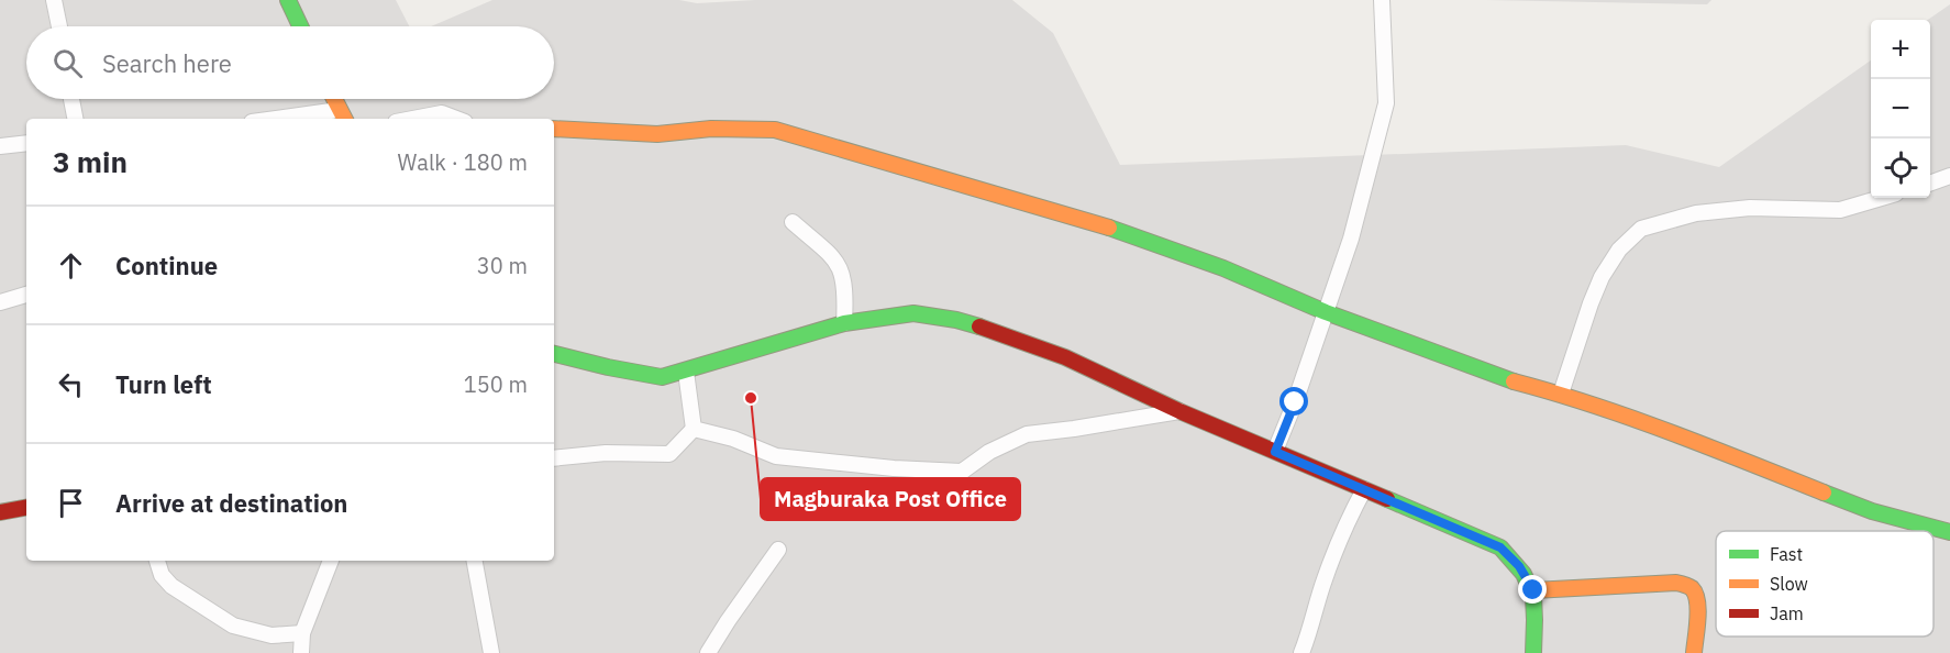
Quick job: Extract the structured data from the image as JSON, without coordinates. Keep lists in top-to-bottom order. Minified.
{"places":["Magburaka Post Office"],"legend":["Fast","Slow","Jam"],"page":{"map_buttons":["+","−"],"search":"Search here","heading":["3 min","Walk · 180 m"],"list":[["Continue","30 m"],["Turn left","150 m"],"Arrive at destination"]}}
